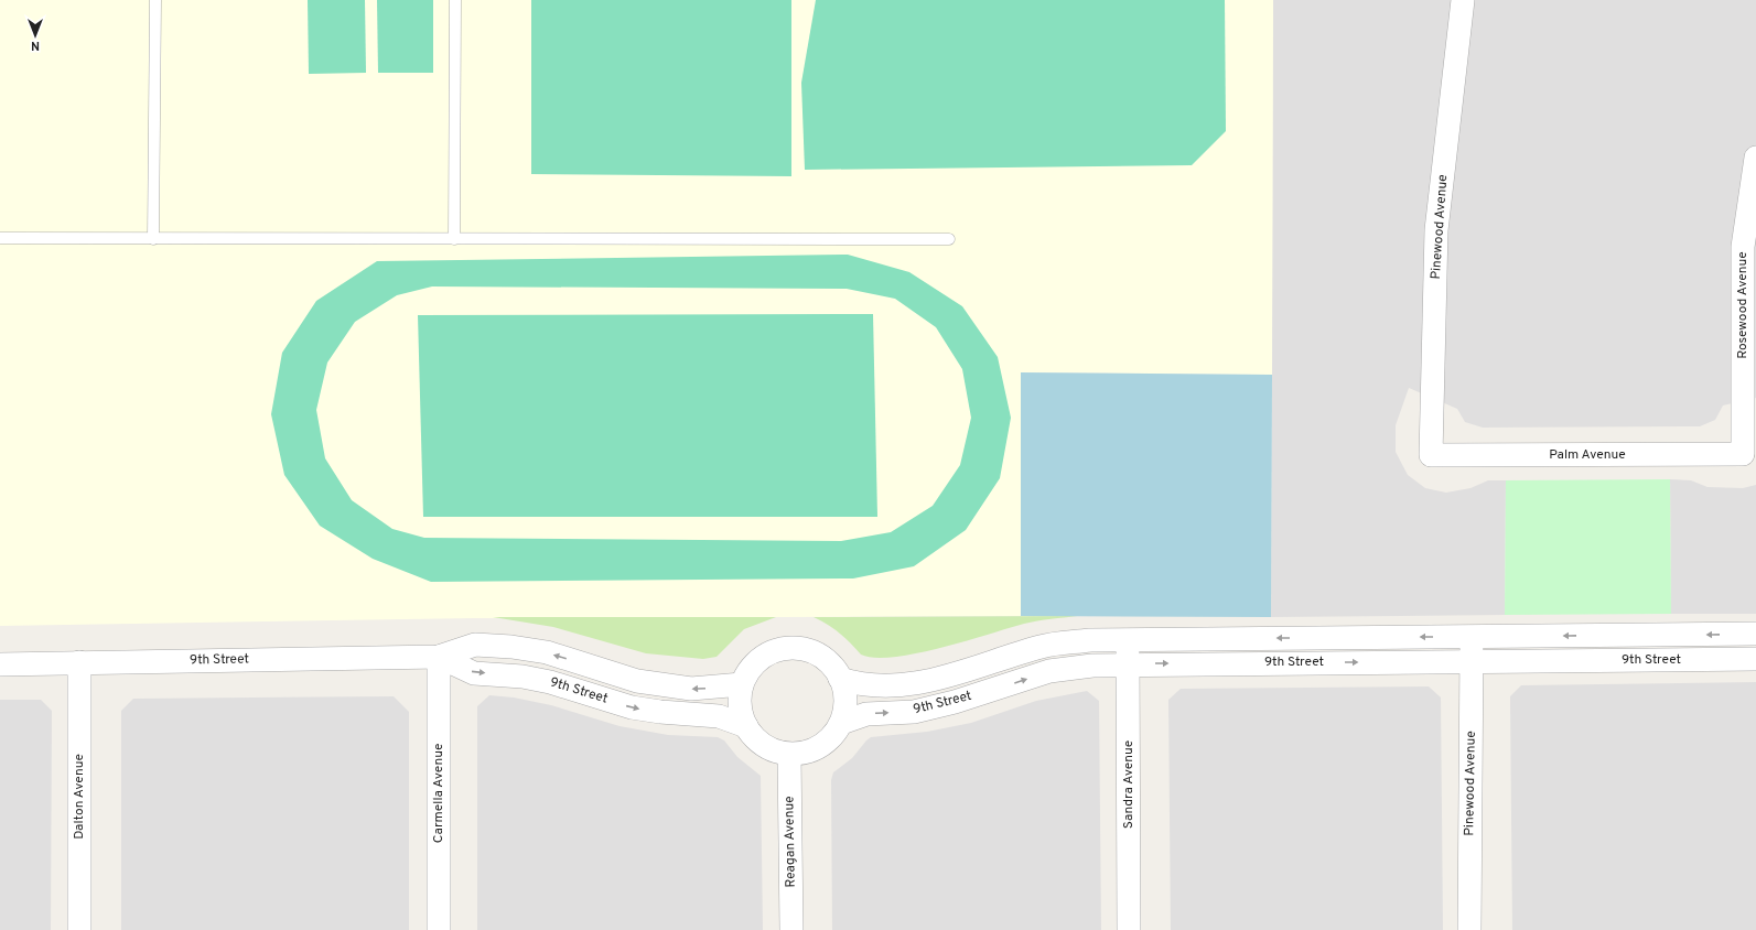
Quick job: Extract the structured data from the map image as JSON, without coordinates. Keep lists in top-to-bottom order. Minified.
{"streets":{"street":["Pinewood Avenue","Rosewood Avenue","Palm Avenue","9th Street","Sandra Avenue","Carmella Avenue","Dalton Avenue","Reagan Avenue"]},"crossings":[["Pinewood Avenue","Palm Avenue"],["Pinewood Avenue","9th Street"],["Rosewood Avenue","Palm Avenue"],["9th Street","Sandra Avenue"],["9th Street","Carmella Avenue"],["9th Street","Dalton Avenue"],["9th Street","Reagan Avenue"]],"north":"bottom"}
